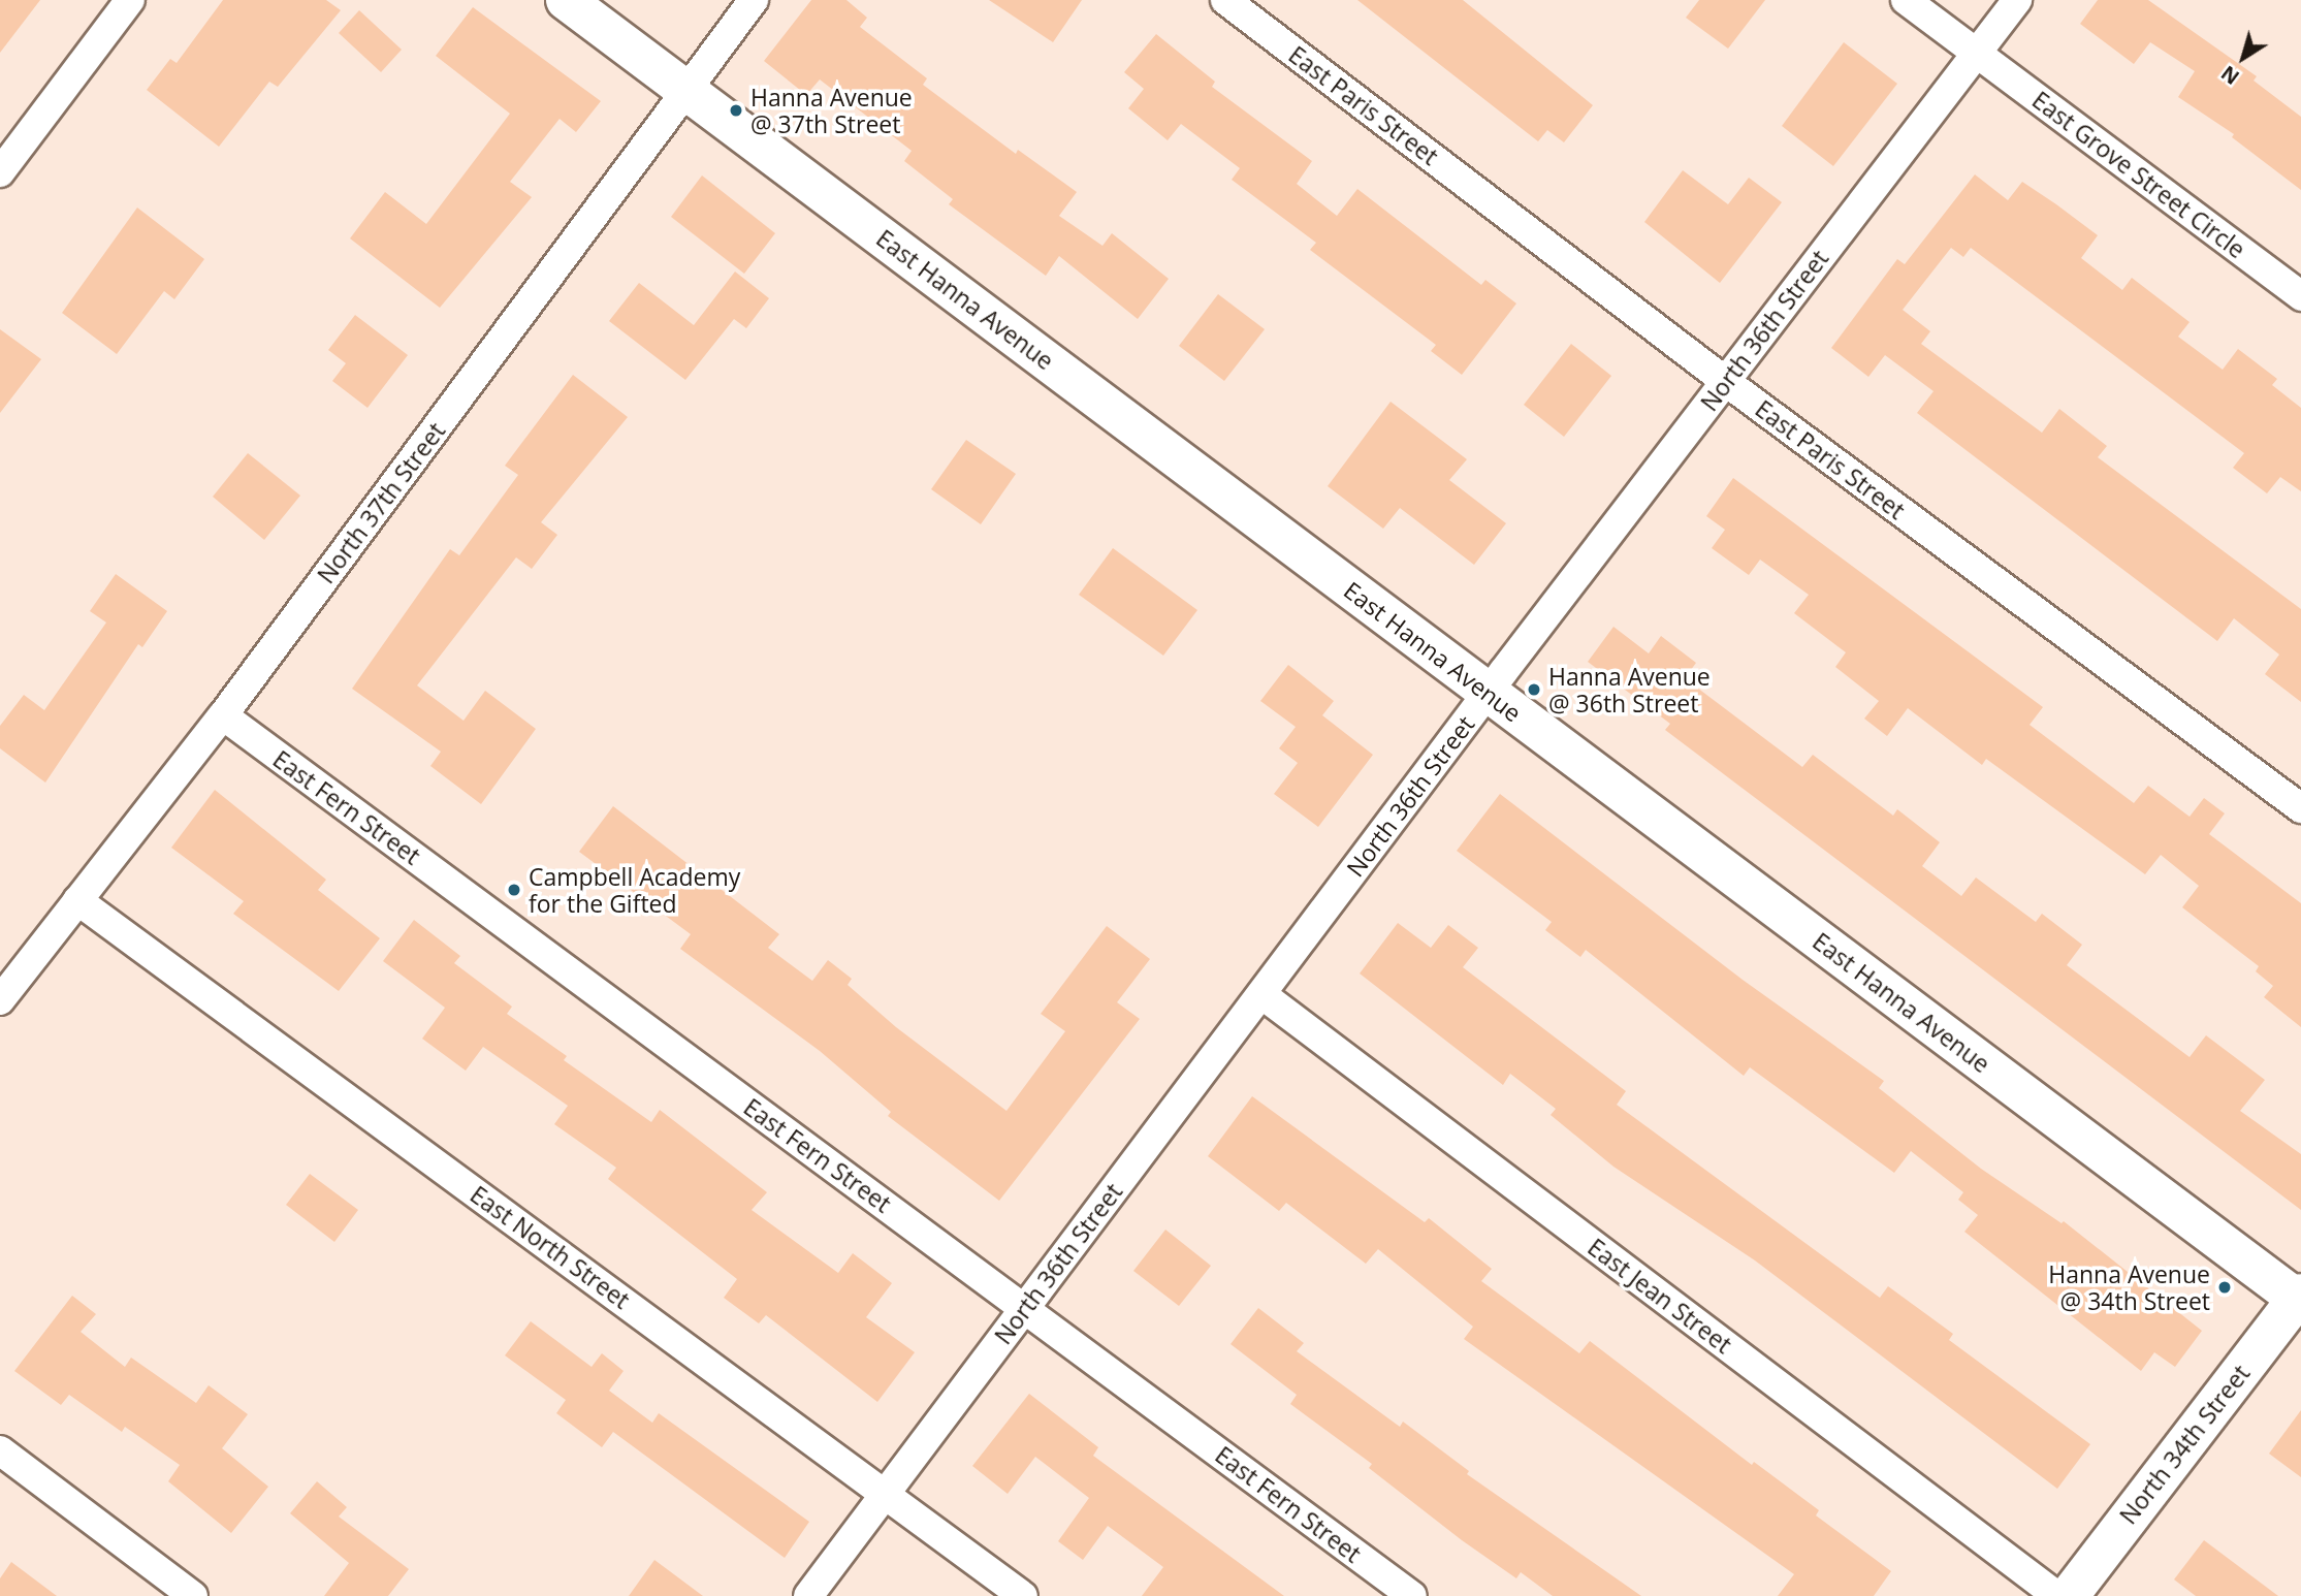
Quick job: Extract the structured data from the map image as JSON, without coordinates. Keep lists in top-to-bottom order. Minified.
{"streets":{"street":["East Paris Street","East Grove Street Circle","East Hanna Avenue","North 36th Street","North 37th Street","East Fern Street","East North Street","East Jean Street","North 34th Street"]},"crossings":[["East Paris Street","North 36th Street"],["East Grove Street Circle","North 36th Street"],["East Hanna Avenue","North 36th Street"],["East Hanna Avenue","North 37th Street"],["East Hanna Avenue","North 34th Street"],["North 36th Street","East Fern Street"],["North 36th Street","East North Street"],["North 36th Street","East Jean Street"],["North 37th Street","East Fern Street"],["North 37th Street","East North Street"]],"places":["Hanna Avenue @ 37th Street","Hanna Avenue @ 36th Street","Campbell Academy for the Gifted","Hanna Avenue @ 34th Street"],"north":"bottom left"}
